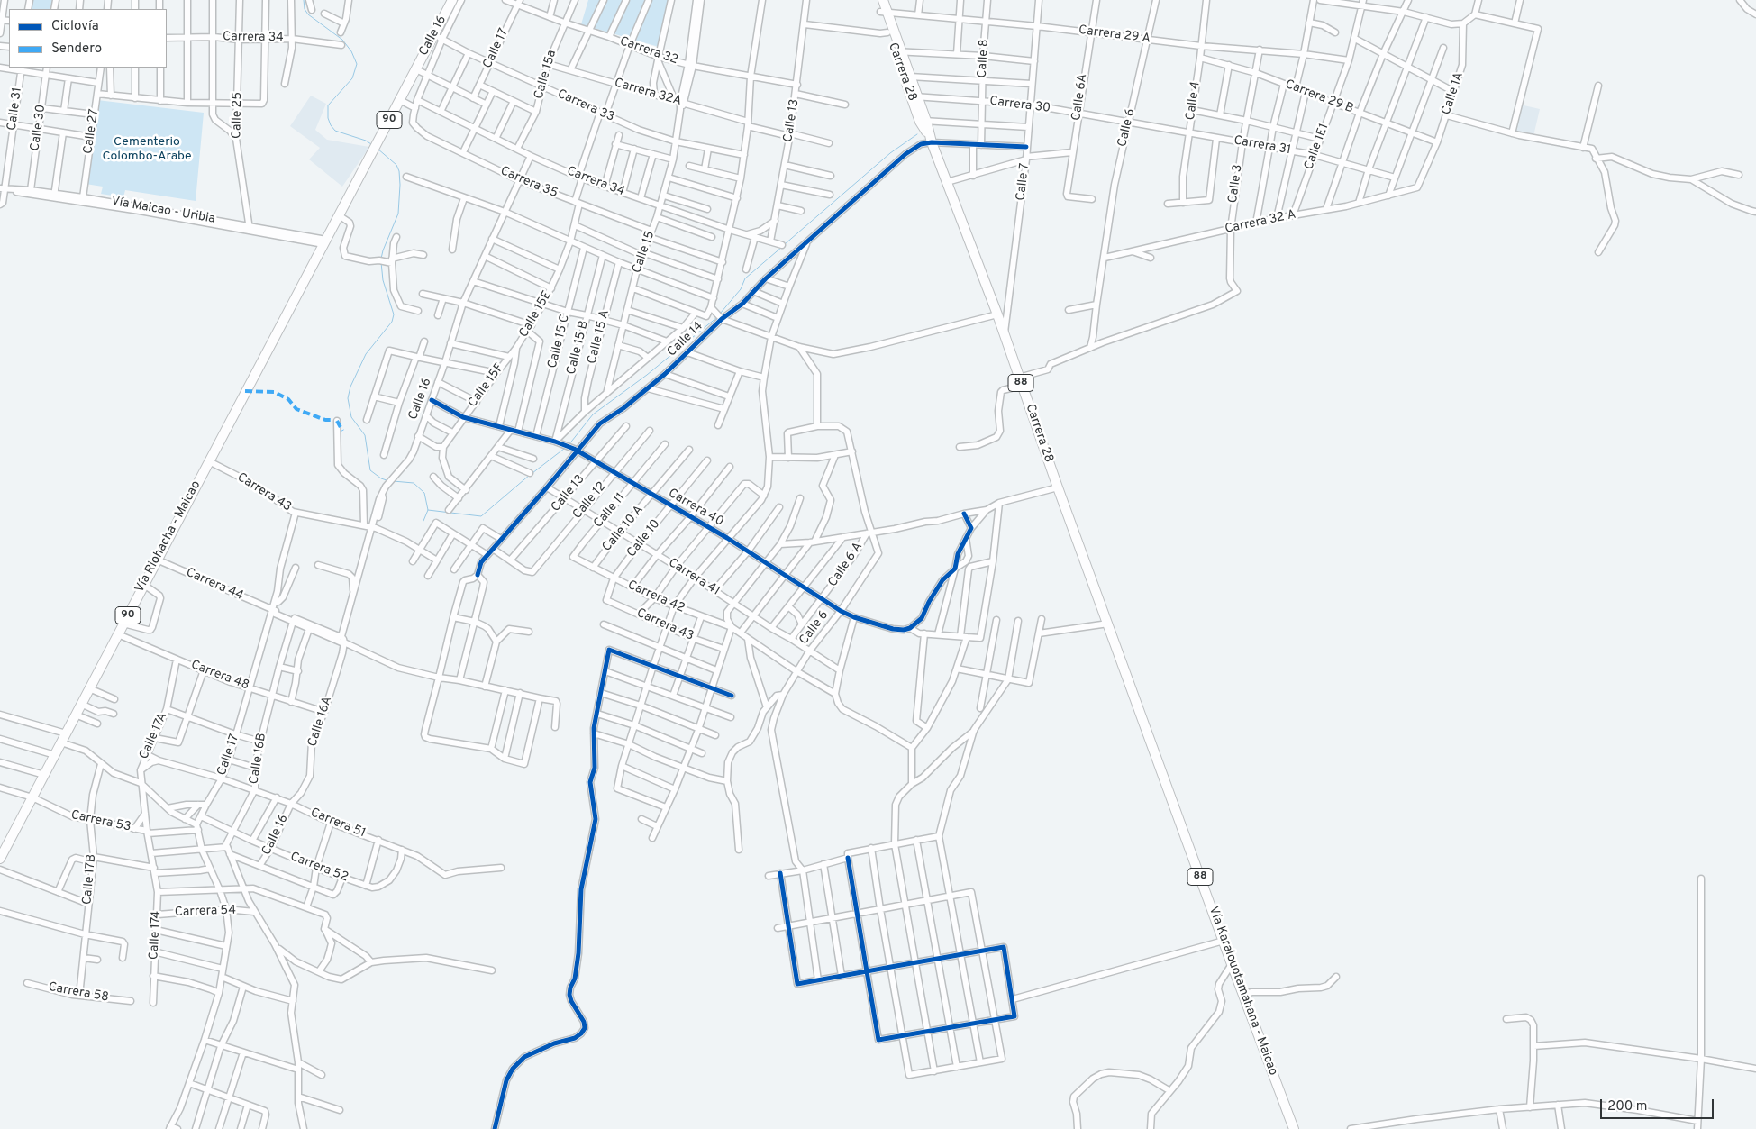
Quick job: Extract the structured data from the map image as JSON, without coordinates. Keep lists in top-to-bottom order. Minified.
{"streets":{"highway":["Calle 16","Carrera 28","90","88","Vía Riohacha - Maicao","Vía Karaiouotamahana - Maicao"],"street":["Carrera 29 A","Carrera 34","Calle 17","Carrera 32","Calle 8","Calle 15a","Carrera 32A","Calle 1A","Calle 6A","Carrera 29 B","Calle 4","Carrera 30","Carrera 33","Calle 31","Calle 25","Calle 13","Calle 30","Calle 6","Calle 27","Carrera 31","Calle 1E1","Calle 7","Carrera 35","Calle 3","Vía Maicao - Uribia","Carrera 32 A","Calle 15","Calle 15E","Calle 15 A","Calle 14","Calle 15 C","Calle 15 B","Calle 15F","Carrera 43","Calle 12","Carrera 40","Calle 11","Calle 10 A","Calle 10","Calle 6 A","Carrera 41","Carrera 44","Carrera 42","Carrera 48","Calle 16A","Calle 17A","Calle 16B","Carrera 53","Carrera 51","Carrera 52","Calle 17B","Carrera 54","Calle 174","Carrera 58"]},"crossings":[["Carrera 29 A","Calle 8"],["Carrera 29 A","Carrera 28"],["Carrera 29 A","Calle 6A"],["Carrera 29 A","Calle 4"],["Carrera 29 A","Calle 6"],["Carrera 29 A","Calle 1E1"],["Carrera 29 A","Calle 7"],["Carrera 29 A","Calle 3"],["Calle 16","Carrera 34"],["Calle 16","Carrera 33"],["Calle 16","Carrera 35"],["Calle 16","Vía Maicao - Uribia"],["Calle 16","Carrera 43"],["Calle 16","Carrera 40"],["Calle 16","Vía Riohacha - Maicao"],["Calle 16","Carrera 44"],["Calle 16","Calle 16A"],["Calle 16","Carrera 51"],["Calle 16","Carrera 52"],["Carrera 34","Calle 15a"],["Carrera 34","Calle 25"],["Carrera 34","Calle 13"],["Carrera 34","Calle 15"],["Carrera 34","Calle 15E"],["Carrera 34","Calle 14"],["Calle 17","Carrera 32"],["Calle 17","Carrera 33"],["Calle 17","Carrera 43"],["Calle 17","Carrera 44"],["Calle 17","Carrera 48"],["Calle 17","Carrera 53"],["Calle 17","Carrera 51"],["Calle 17","Carrera 52"],["Carrera 32","Calle 15a"],["Carrera 32","Calle 13"],["Carrera 32","Calle 15"],["Carrera 32","Calle 15E"],["Carrera 32","Calle 14"],["Calle 8","Carrera 30"],["Carrera 28","Carrera 30"],["Carrera 28","Calle 7"],["Carrera 28","Calle 14"],["Carrera 28","Vía Karaiouotamahana - Maicao"],["Calle 15a","Carrera 32A"],["Calle 15a","Carrera 33"],["Carrera 32A","Calle 13"],["Carrera 32A","Calle 15"],["Carrera 32A","Calle 15E"],["Carrera 32A","Calle 14"],["Calle 1A","Carrera 29 B"],["Calle 1A","Carrera 32 A"],["Calle 6A","Carrera 30"],["Carrera 29 B","Calle 4"],["Carrera 29 B","Calle 1E1"],["Carrera 29 B","Calle 3"],["Calle 4","Carrera 31"],["Carrera 30","Calle 6"],["Carrera 30","Carrera 31"],["Carrera 30","Calle 7"],["Carrera 33","Calle 15"],["Carrera 33","Calle 15E"],["Carrera 33","Calle 14"],["Calle 31","Vía Maicao - Uribia"],["Calle 25","Vía Maicao - Uribia"],["Calle 13","Calle 12"],["Calle 13","Carrera 40"],["Calle 13","Carrera 41"],["Calle 30","Vía Maicao - Uribia"],["Calle 6","Carrera 31"],["Calle 6","Carrera 32 A"],["Calle 6","Carrera 40"],["Calle 6","Calle 6 A"],["Calle 6","Carrera 41"],["Calle 27","Vía Maicao - Uribia"],["Carrera 31","Calle 1E1"],["Carrera 31","Calle 3"],["Calle 1E1","Carrera 32 A"],["Carrera 35","Calle 15"],["Carrera 35","Calle 15E"],["Carrera 35","Calle 14"],["Calle 3","Carrera 32 A"],["Vía Maicao - Uribia","Vía Riohacha - Maicao"],["Calle 15E","Calle 15F"],["Calle 15E","Carrera 40"],["Calle 14","Carrera 40"],["Calle 14","Carrera 41"],["Calle 15 C","Carrera 40"],["Calle 15 B","Carrera 40"],["Calle 15F","Carrera 40"],["Carrera 43","Vía Riohacha - Maicao"],["Carrera 43","Calle 10"],["Calle 12","Carrera 40"],["Calle 12","Carrera 41"],["Carrera 40","Calle 11"],["Carrera 40","Calle 10 A"],["Carrera 40","Calle 10"],["Carrera 40","Calle 6 A"],["Calle 11","Carrera 41"],["Calle 11","Carrera 42"],["Calle 10 A","Carrera 41"],["Calle 10 A","Carrera 42"],["Vía Riohacha - Maicao","Carrera 44"],["Vía Riohacha - Maicao","Carrera 48"],["Vía Riohacha - Maicao","Carrera 53"],["Calle 10","Carrera 41"],["Calle 10","Carrera 42"],["Calle 6 A","Carrera 41"],["Carrera 44","Calle 16A"],["Carrera 44","Calle 16B"],["Carrera 48","Calle 16A"],["Carrera 48","Calle 17A"],["Carrera 48","Calle 16B"],["Calle 16A","Carrera 51"],["Calle 17A","Carrera 53"],["Calle 17A","Carrera 51"],["Calle 17A","Calle 174"],["Calle 16B","Carrera 51"],["Calle 16B","Carrera 52"],["Carrera 53","Calle 17B"],["Calle 17B","Carrera 58"],["Carrera 54","Calle 174"]],"parks":["Cementerio Colombo-Arabe"],"legend":["Ciclovía","Sendero"],"scale_bar":"200 m"}
